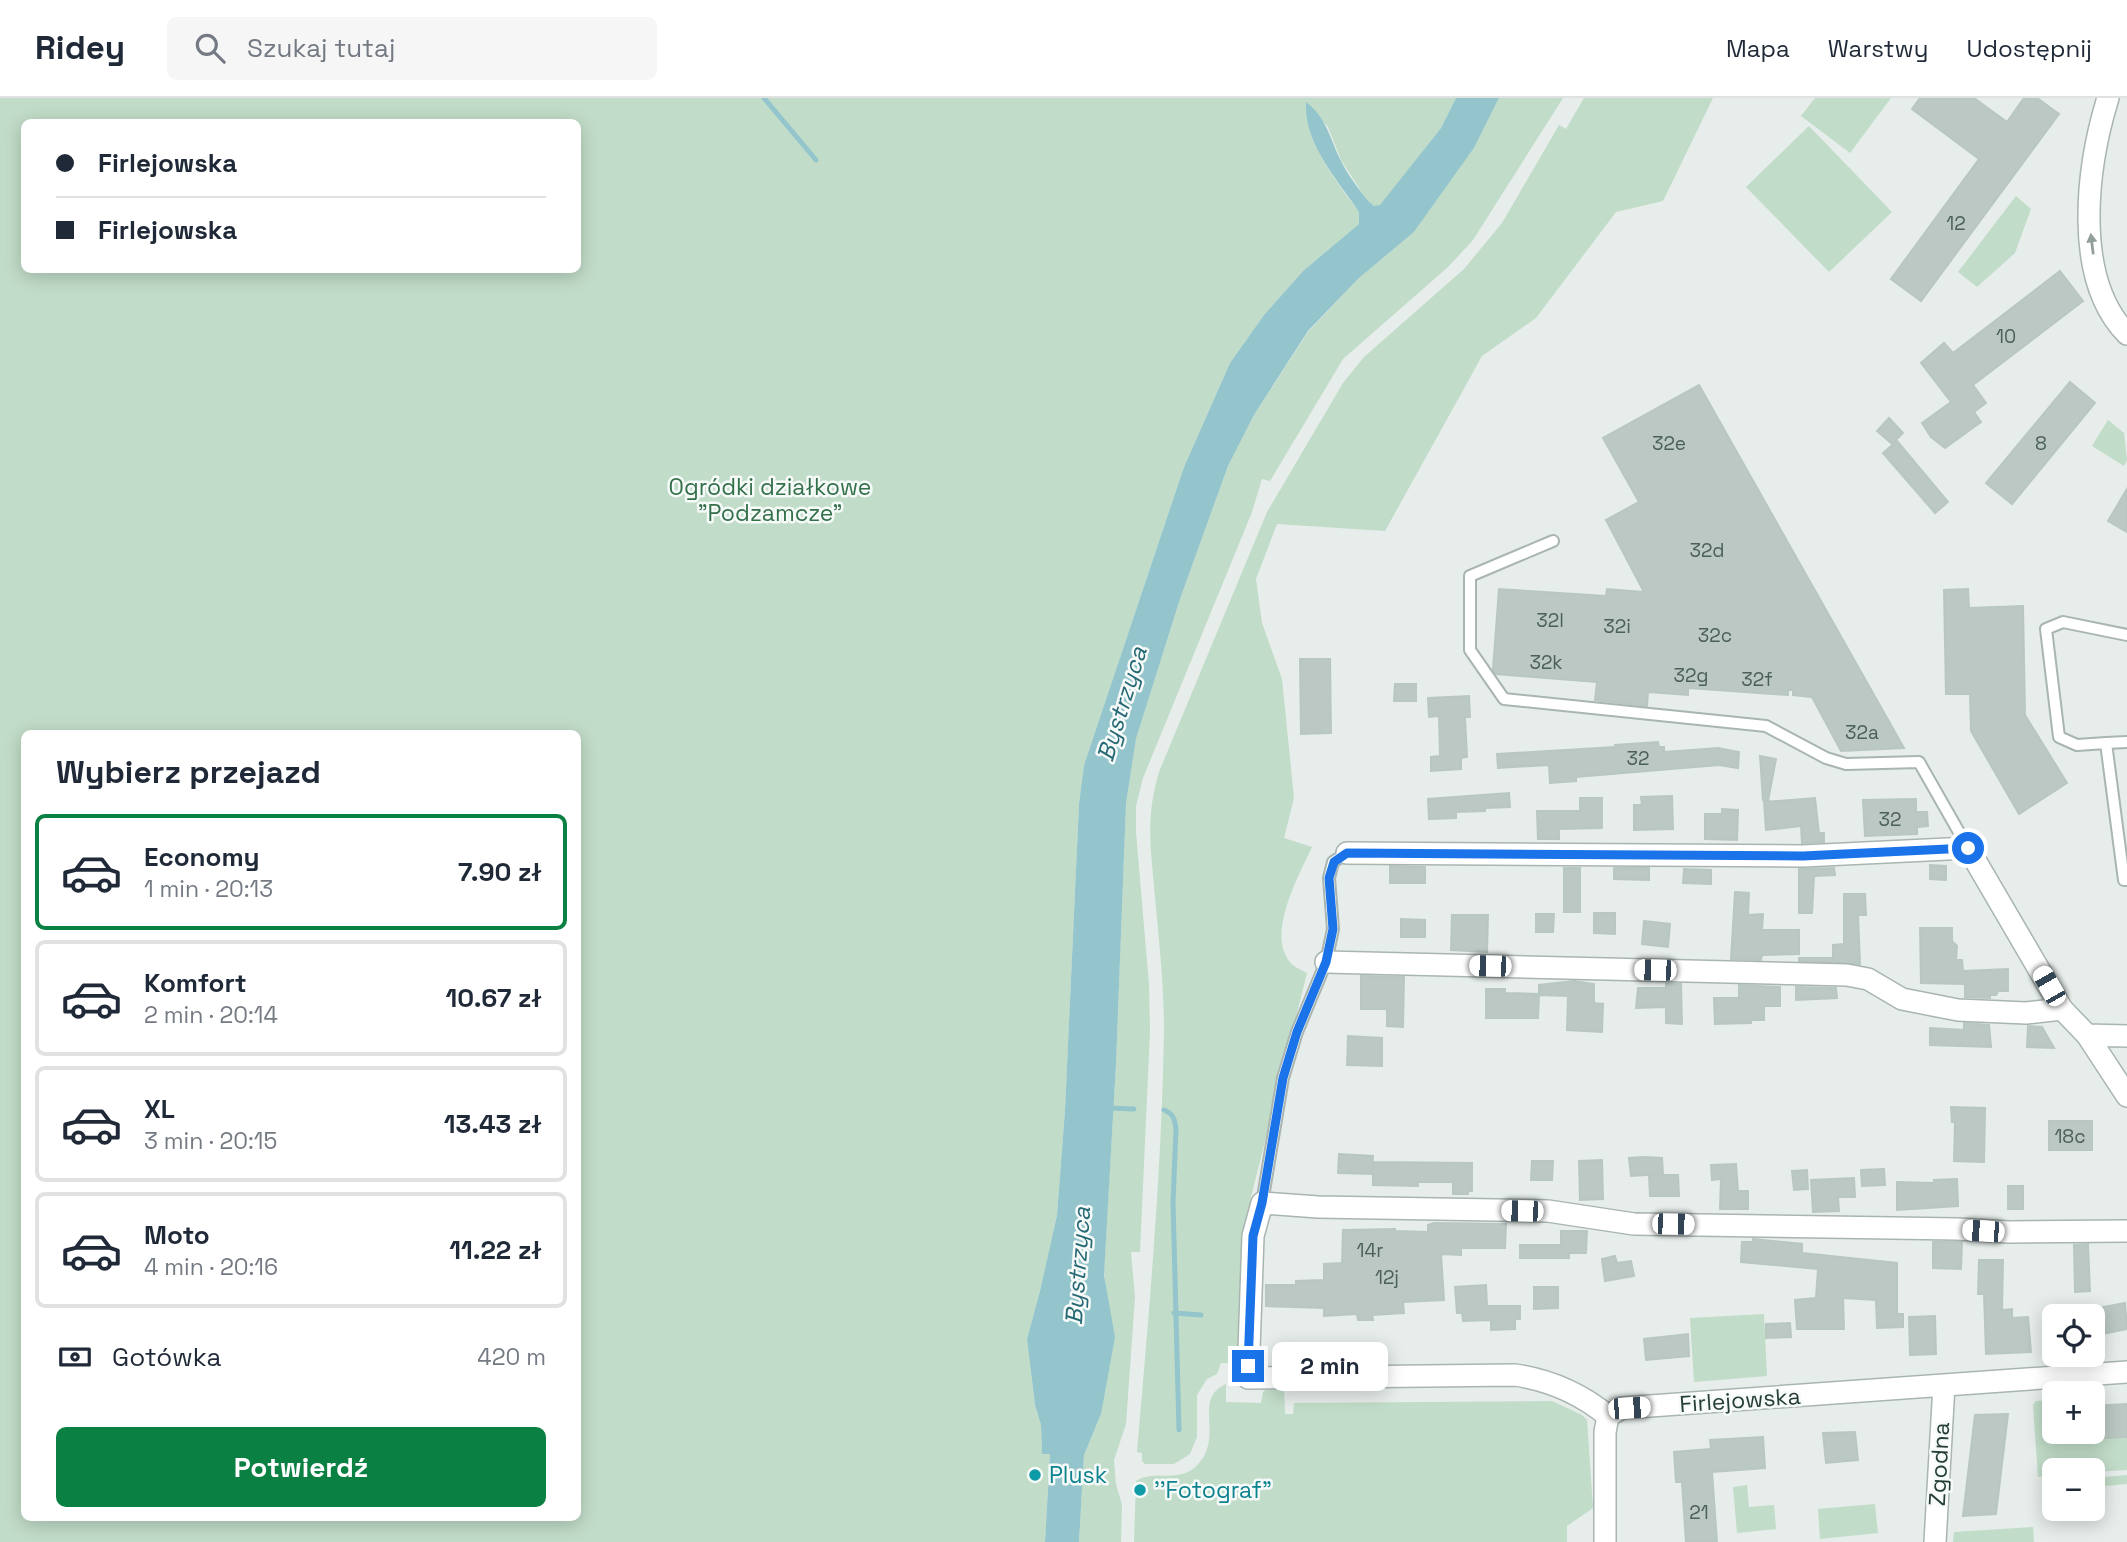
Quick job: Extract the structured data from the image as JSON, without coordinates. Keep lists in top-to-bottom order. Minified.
{"streets":{"street":["Firlejowska","Zgodna"]},"crossings":[["Firlejowska","Zgodna"]],"water":["Bystrzyca"],"parks":["Ogródki działkowe \"Podzamcze\""],"places":["Plusk","''Fotograf\""],"house_numbers":["12","10","32e","8","32d","32l","32i","32c","32k","32g","32f","32a","32","32","18c","14r","12j","21"],"page":{"header":"Ridey","search":"Szukaj tutaj","nav":["Mapa","Warstwy","Udostępnij"],"banner":["Firlejowska","Firlejowska"],"heading":"Wybierz przejazd","list":[{"name":"Economy","note":"1 min · 20:13","value":"7.90 zł"},{"name":"Komfort","note":"2 min · 20:14","value":"10.67 zł"},{"name":"XL","note":"3 min · 20:15","value":"13.43 zł"},{"name":"Moto","note":"4 min · 20:16","value":"11.22 zł"}],"map_buttons":["+","−"],"pay":["Gotówka","420 m"],"bubble":"2 min","buttons":"Potwierdź"}}
